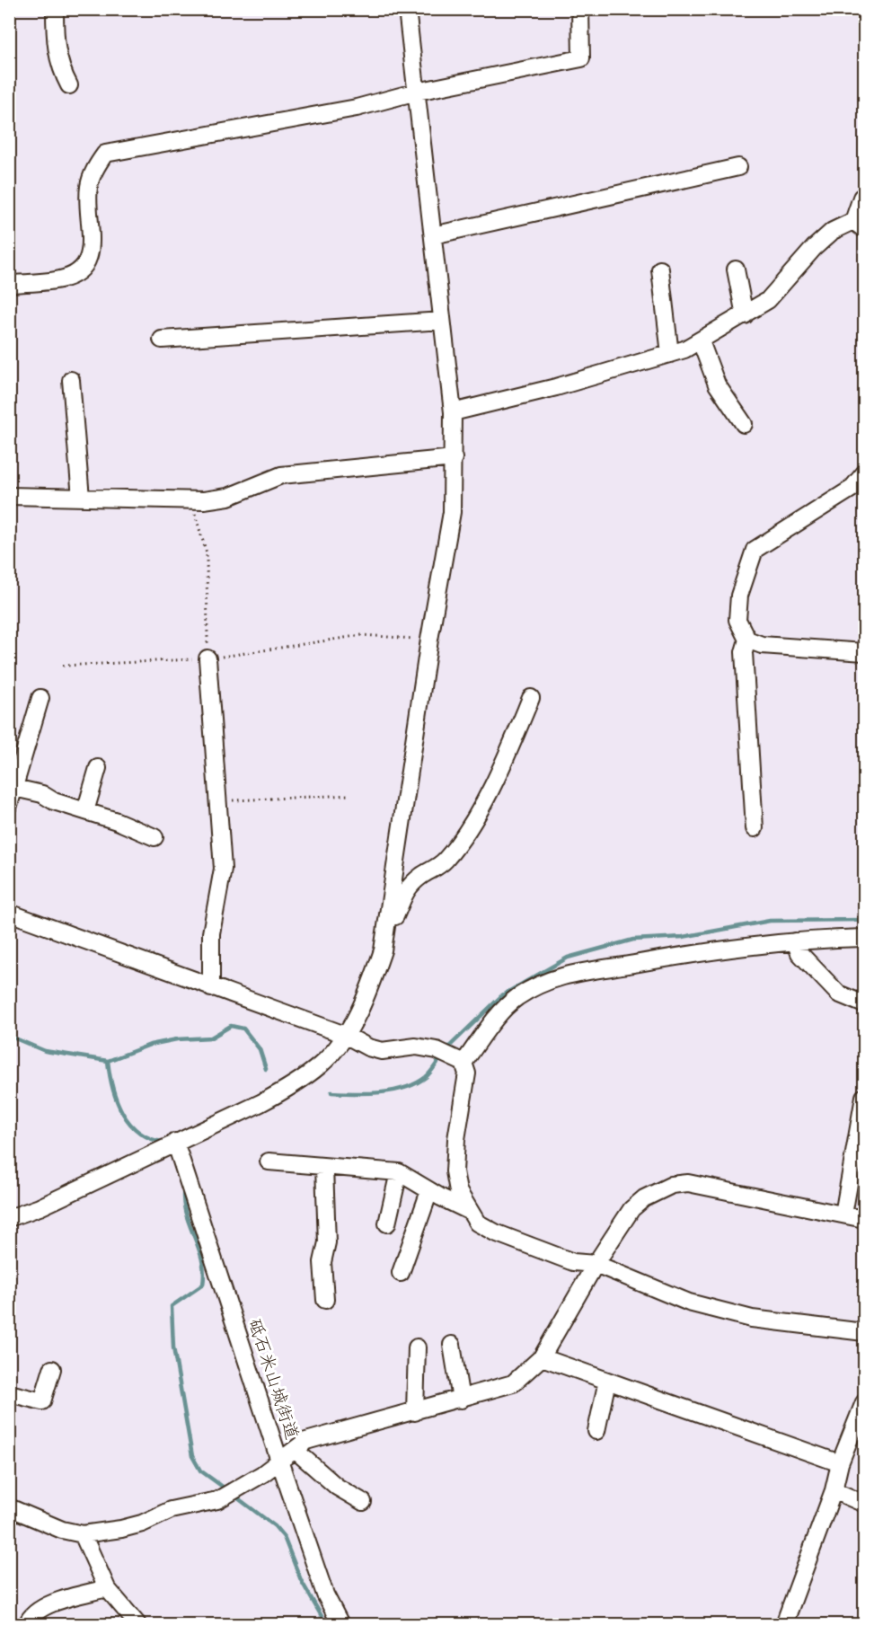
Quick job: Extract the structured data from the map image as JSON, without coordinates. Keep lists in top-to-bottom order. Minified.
{"streets":{"street":["砥石米山城街道"]}}
